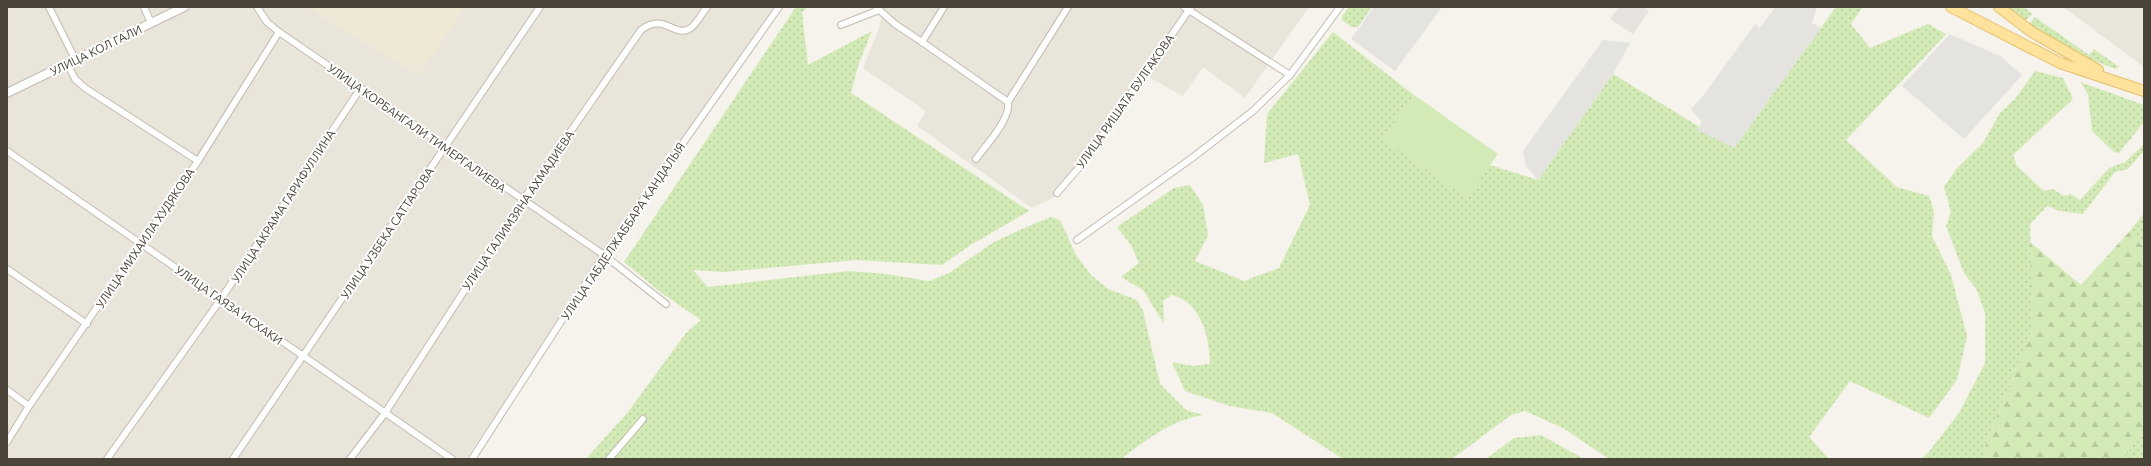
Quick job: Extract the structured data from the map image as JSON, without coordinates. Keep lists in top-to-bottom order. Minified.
{"streets":{"street":["УЛИЦА КОЛ ГАЛИ","УЛИЦА РИШАТА БУЛГАКОВА","УЛИЦА КОРБАНГАЛИ ТИМЕРГАЛИЕВА","УЛИЦА АКРАМА ГАРИФУЛЛИНА","УЛИЦА ГАЛИМЗЯНА АХМАДИЕВА","УЛИЦА ГАБДЕЛЖАББАРА КАНДАЛЫЯ","УЛИЦА УЗБЕКА САТТАРОВА","УЛИЦА МИХАИЛА ХУДЯКОВА","УЛИЦА ГАЯЗА ИСХАКИ"]},"crossings":[["УЛИЦА КОРБАНГАЛИ ТИМЕРГАЛИЕВА","УЛИЦА АКРАМА ГАРИФУЛЛИНА"],["УЛИЦА КОРБАНГАЛИ ТИМЕРГАЛИЕВА","УЛИЦА ГАЛИМЗЯНА АХМАДИЕВА"],["УЛИЦА КОРБАНГАЛИ ТИМЕРГАЛИЕВА","УЛИЦА ГАБДЕЛЖАББАРА КАНДАЛЫЯ"],["УЛИЦА КОРБАНГАЛИ ТИМЕРГАЛИЕВА","УЛИЦА УЗБЕКА САТТАРОВА"],["УЛИЦА КОРБАНГАЛИ ТИМЕРГАЛИЕВА","УЛИЦА МИХАИЛА ХУДЯКОВА"],["УЛИЦА АКРАМА ГАРИФУЛЛИНА","УЛИЦА ГАЯЗА ИСХАКИ"],["УЛИЦА ГАЛИМЗЯНА АХМАДИЕВА","УЛИЦА ГАЯЗА ИСХАКИ"],["УЛИЦА УЗБЕКА САТТАРОВА","УЛИЦА ГАЯЗА ИСХАКИ"],["УЛИЦА МИХАИЛА ХУДЯКОВА","УЛИЦА ГАЯЗА ИСХАКИ"]]}
